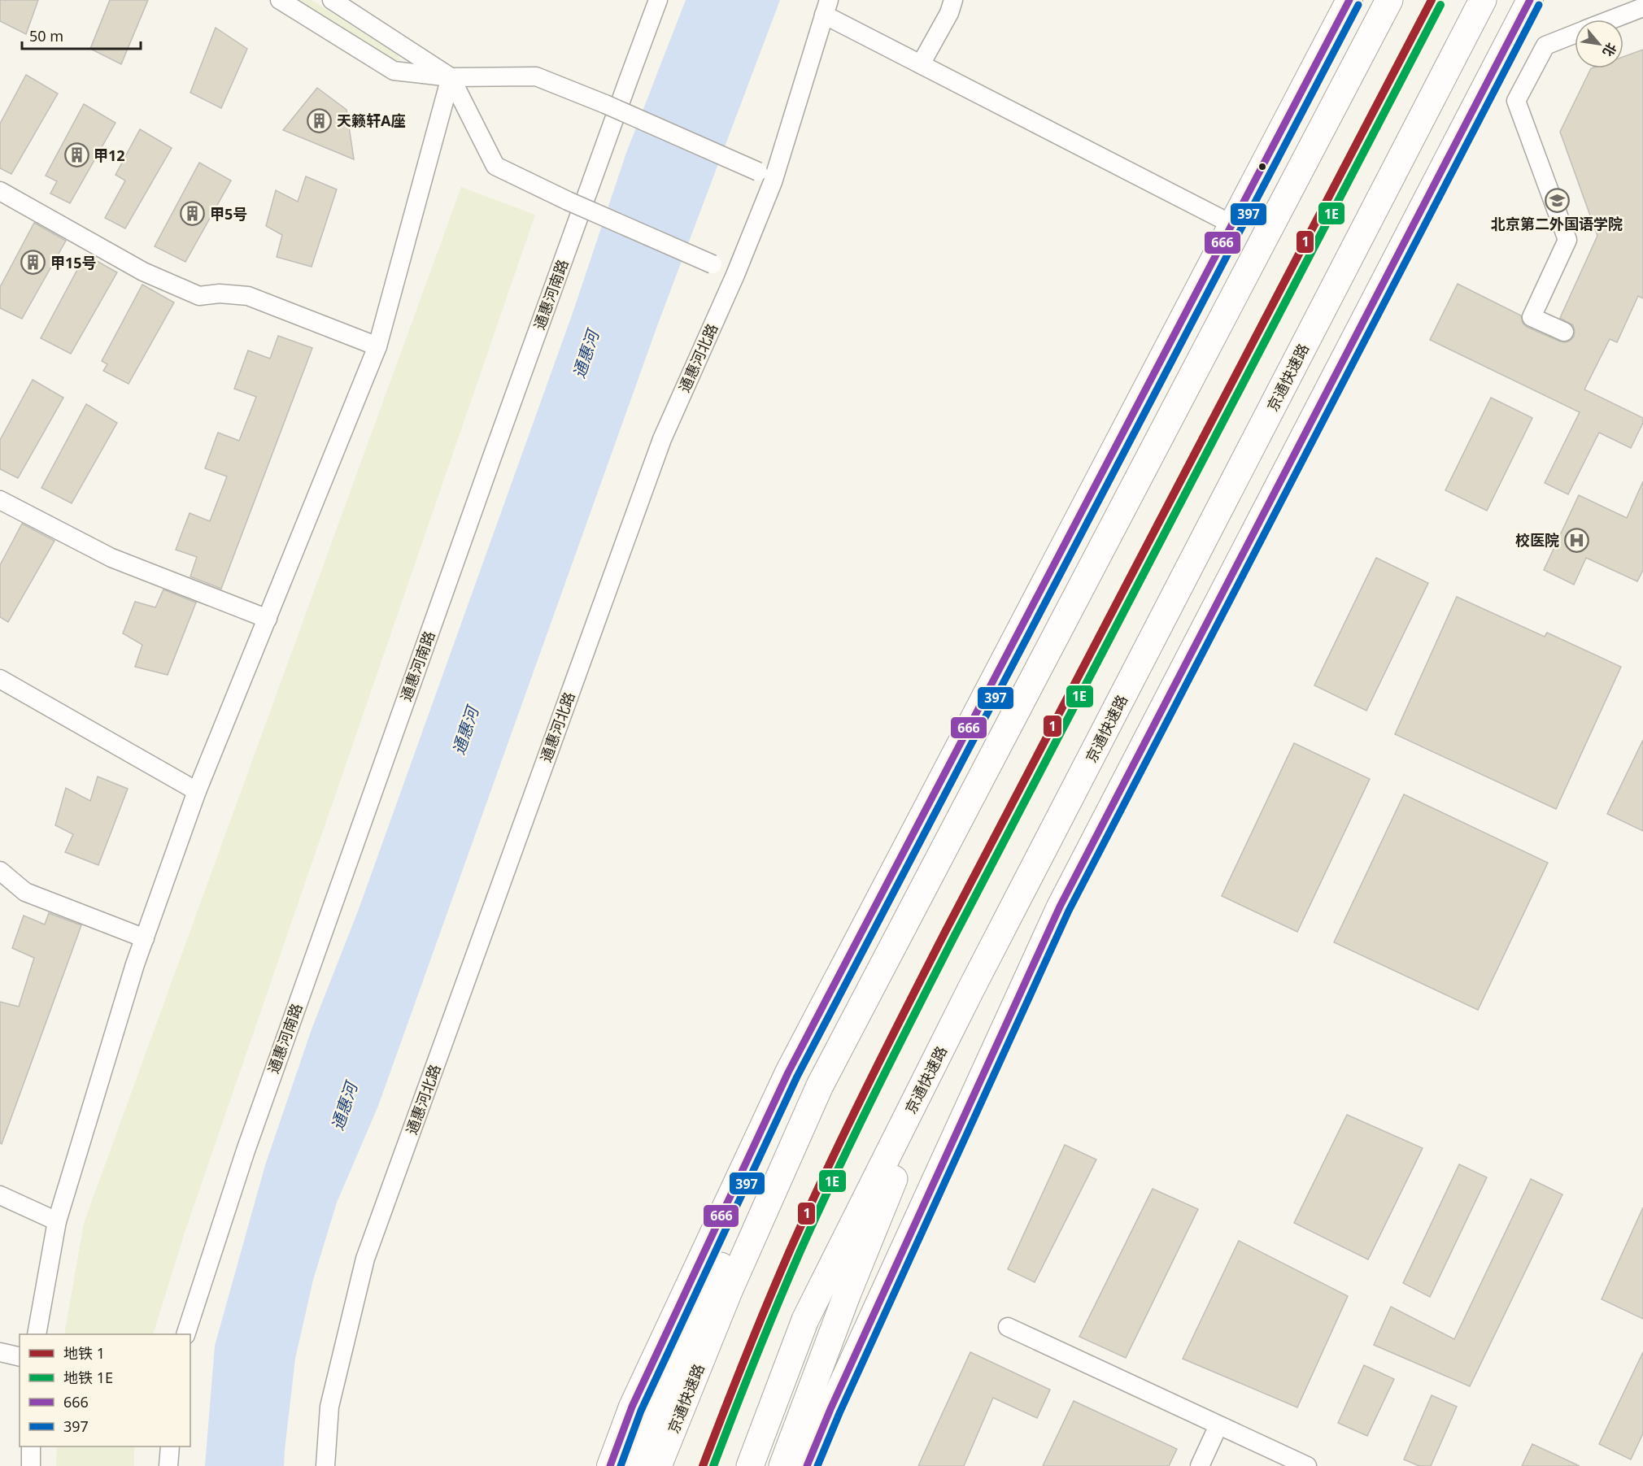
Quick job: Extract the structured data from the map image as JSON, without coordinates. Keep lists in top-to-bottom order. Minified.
{"streets":{"highway":["京通快速路"],"street":["通惠河南路","通惠河北路"]},"water":["通惠河"],"places":{"building":["天籁轩A座","甲12","甲5号","甲15号"],"school or university":["北京第二外国语学院"],"hospital":["校医院"]},"lines":["metro line 1","transit line 666","metro line 1E","transit line 397"],"legend":["地铁 1","地铁 1E","666","397"],"scale_bar":"50 m","north":"bottom right"}
